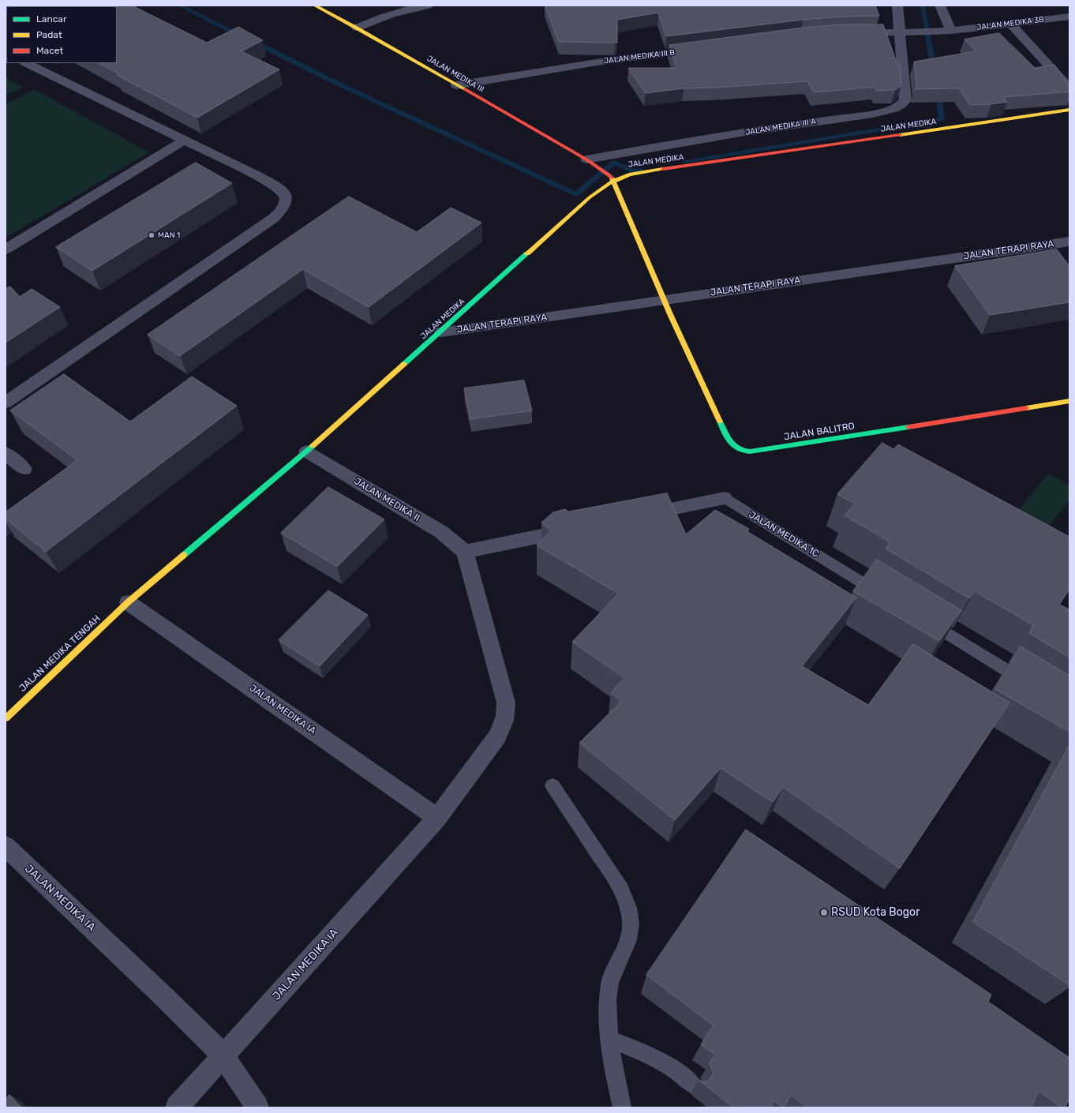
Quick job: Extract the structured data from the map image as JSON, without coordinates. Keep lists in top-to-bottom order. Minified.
{"streets":{"street":["JALAN MEDIKA 3B","JALAN MEDIKA III B","JALAN MEDIKA III","JALAN MEDIKA","JALAN MEDIKA III A","JALAN TERAPI RAYA","JALAN BALITRO","JALAN MEDIKA II","JALAN MEDIKA 1C","JALAN MEDIKA TENGAH","JALAN MEDIKA IA"]},"crossings":[["JALAN MEDIKA 3B","JALAN MEDIKA III A"],["JALAN MEDIKA III B","JALAN MEDIKA III"],["JALAN MEDIKA III","JALAN MEDIKA"],["JALAN MEDIKA III","JALAN MEDIKA III A"],["JALAN MEDIKA III","JALAN BALITRO"],["JALAN MEDIKA","JALAN TERAPI RAYA"],["JALAN MEDIKA","JALAN BALITRO"],["JALAN MEDIKA","JALAN MEDIKA II"],["JALAN MEDIKA","JALAN MEDIKA TENGAH"],["JALAN MEDIKA","JALAN MEDIKA IA"],["JALAN TERAPI RAYA","JALAN BALITRO"],["JALAN MEDIKA II","JALAN MEDIKA IA"],["JALAN MEDIKA TENGAH","JALAN MEDIKA IA"]],"places":["MAN 1","RSUD Kota Bogor"],"legend":["Lancar","Padat","Macet"]}
